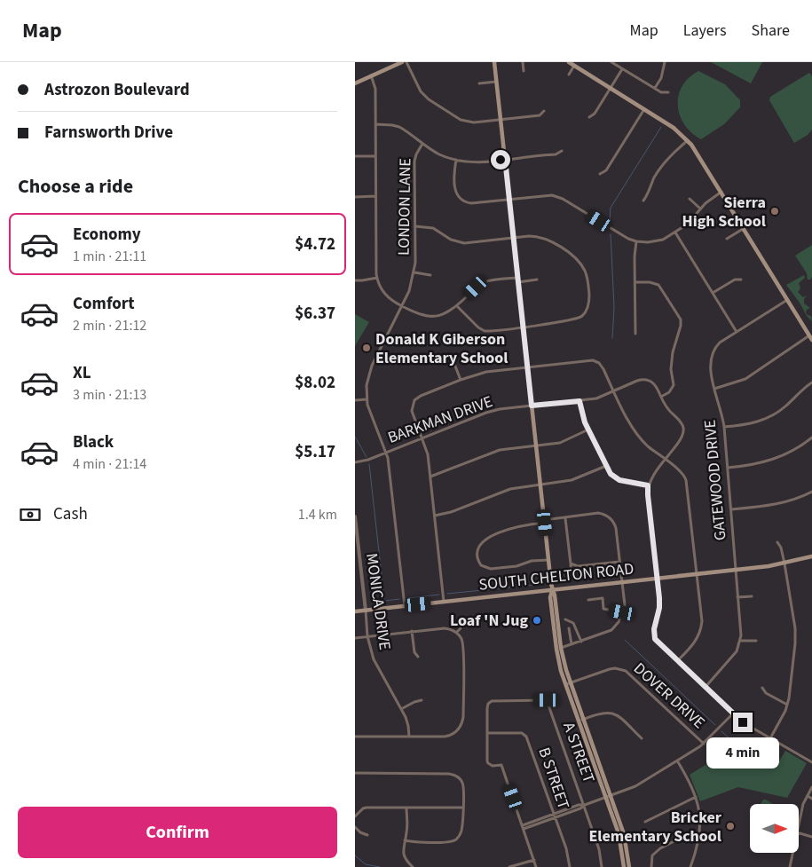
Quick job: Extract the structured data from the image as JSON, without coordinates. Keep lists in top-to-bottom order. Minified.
{"streets":{"main road":["SOUTH CHELTON ROAD"],"street":["LONDON LANE","BARKMAN DRIVE","GATEWOOD DRIVE","MONICA DRIVE","DOVER DRIVE","A STREET","B STREET"]},"crossings":[["LONDON LANE","BARKMAN DRIVE"],["LONDON LANE","SOUTH CHELTON ROAD"],["GATEWOOD DRIVE","SOUTH CHELTON ROAD"],["SOUTH CHELTON ROAD","MONICA DRIVE"],["A STREET","B STREET"]],"places":["Sierra High School","Donald K Giberson Elementary School","Loaf 'N Jug","Bricker Elementary School"],"north":"right","page":{"header":"Map","nav":["Map","Layers","Share"],"banner":["Astrozon Boulevard","Farnsworth Drive"],"heading":"Choose a ride","list":[{"name":"Economy","note":"1 min · 21:11","value":"$4.72"},{"name":"Comfort","note":"2 min · 21:12","value":"$6.37"},{"name":"XL","note":"3 min · 21:13","value":"$8.02"},{"name":"Black","note":"4 min · 21:14","value":"$5.17"}],"pay":["Cash","1.4 km"],"bubble":"4 min","buttons":"Confirm"}}
